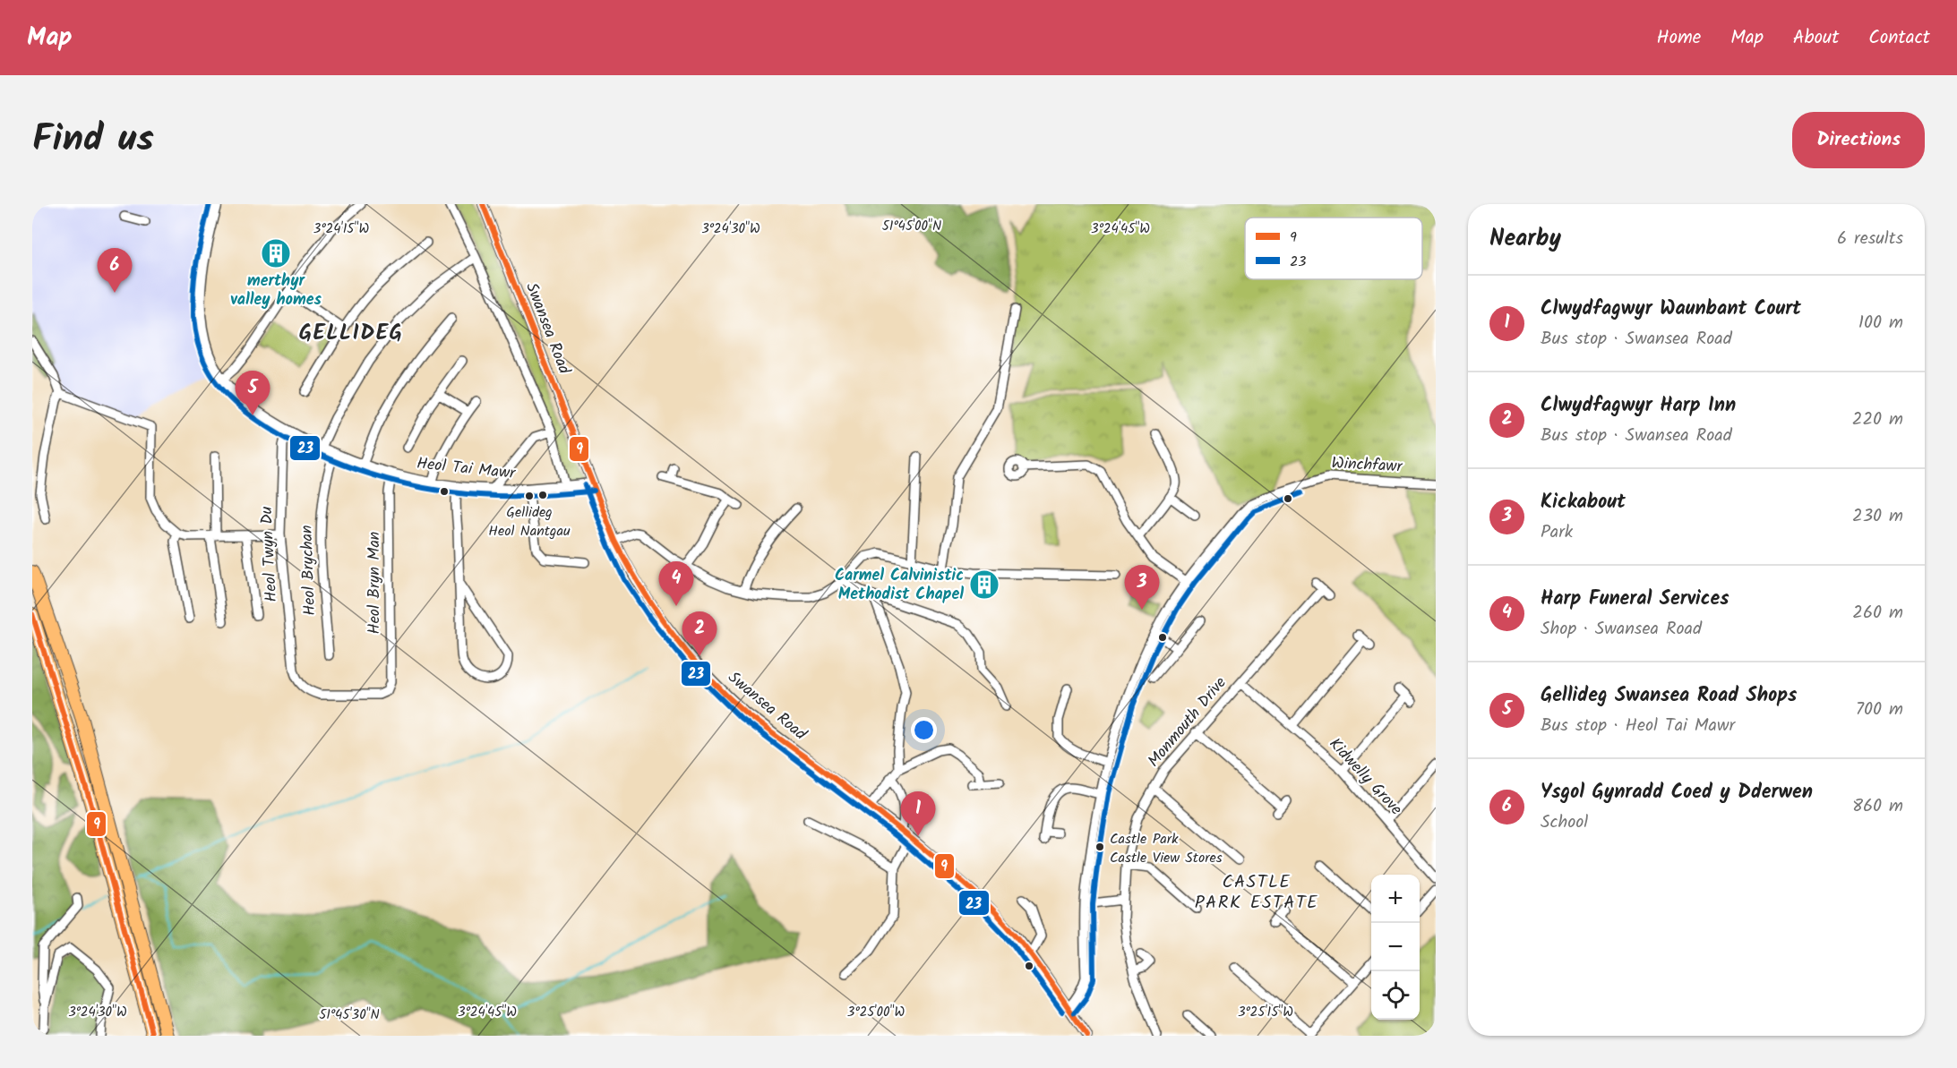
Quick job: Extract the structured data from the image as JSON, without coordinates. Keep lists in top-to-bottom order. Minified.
{"streets":{"street":["Swansea Road","Winchfawr","Heol Tai Mawr","Heol Twyn Du","Heol Brychan","Heol Bryn Man","Monmouth Drive","Kidwelly Grove"]},"crossings":[["Swansea Road","Winchfawr"],["Swansea Road","Heol Tai Mawr"],["Heol Tai Mawr","Heol Twyn Du"],["Heol Tai Mawr","Heol Brychan"],["Heol Tai Mawr","Heol Bryn Man"],["Heol Twyn Du","Heol Bryn Man"],["Monmouth Drive","Kidwelly Grove"]],"districts":["GELLIDEG","CASTLE PARK ESTATE"],"places":{"building":["merthyr valley homes","Carmel Calvinistic Methodist Chapel"],"other":["Gellideg Heol Nantgau","Castle Park Castle View Stores"]},"lines":["transit line 9","transit line 23"],"legend":["9","23"],"page":{"header":"Map","nav":["Home","Map","About","Contact"],"title":"Find us","buttons":"Directions","heading":["Nearby","6 results"],"pins":["6","5","4","3","2","1"],"list":[{"mark":"1","name":"Clwydfagwyr Waunbant Court","note":"Bus stop · Swansea Road","value":"100 m"},{"mark":"2","name":"Clwydfagwyr Harp Inn","note":"Bus stop · Swansea Road","value":"220 m"},{"mark":"3","name":"Kickabout","note":"Park","value":"230 m"},{"mark":"4","name":"Harp Funeral Services","note":"Shop · Swansea Road","value":"260 m"},{"mark":"5","name":"Gellideg Swansea Road Shops","note":"Bus stop · Heol Tai Mawr","value":"700 m"},{"mark":"6","name":"Ysgol Gynradd Coed y Dderwen","note":"School","value":"860 m"}],"map_buttons":["+","−"]},"coordinates":["51°45'00\"N","3°24'15\"W","3°24'30\"W","3°24'45\"W","3°25'00\"W","3°25'15\"W","51°45'30\"N"]}
